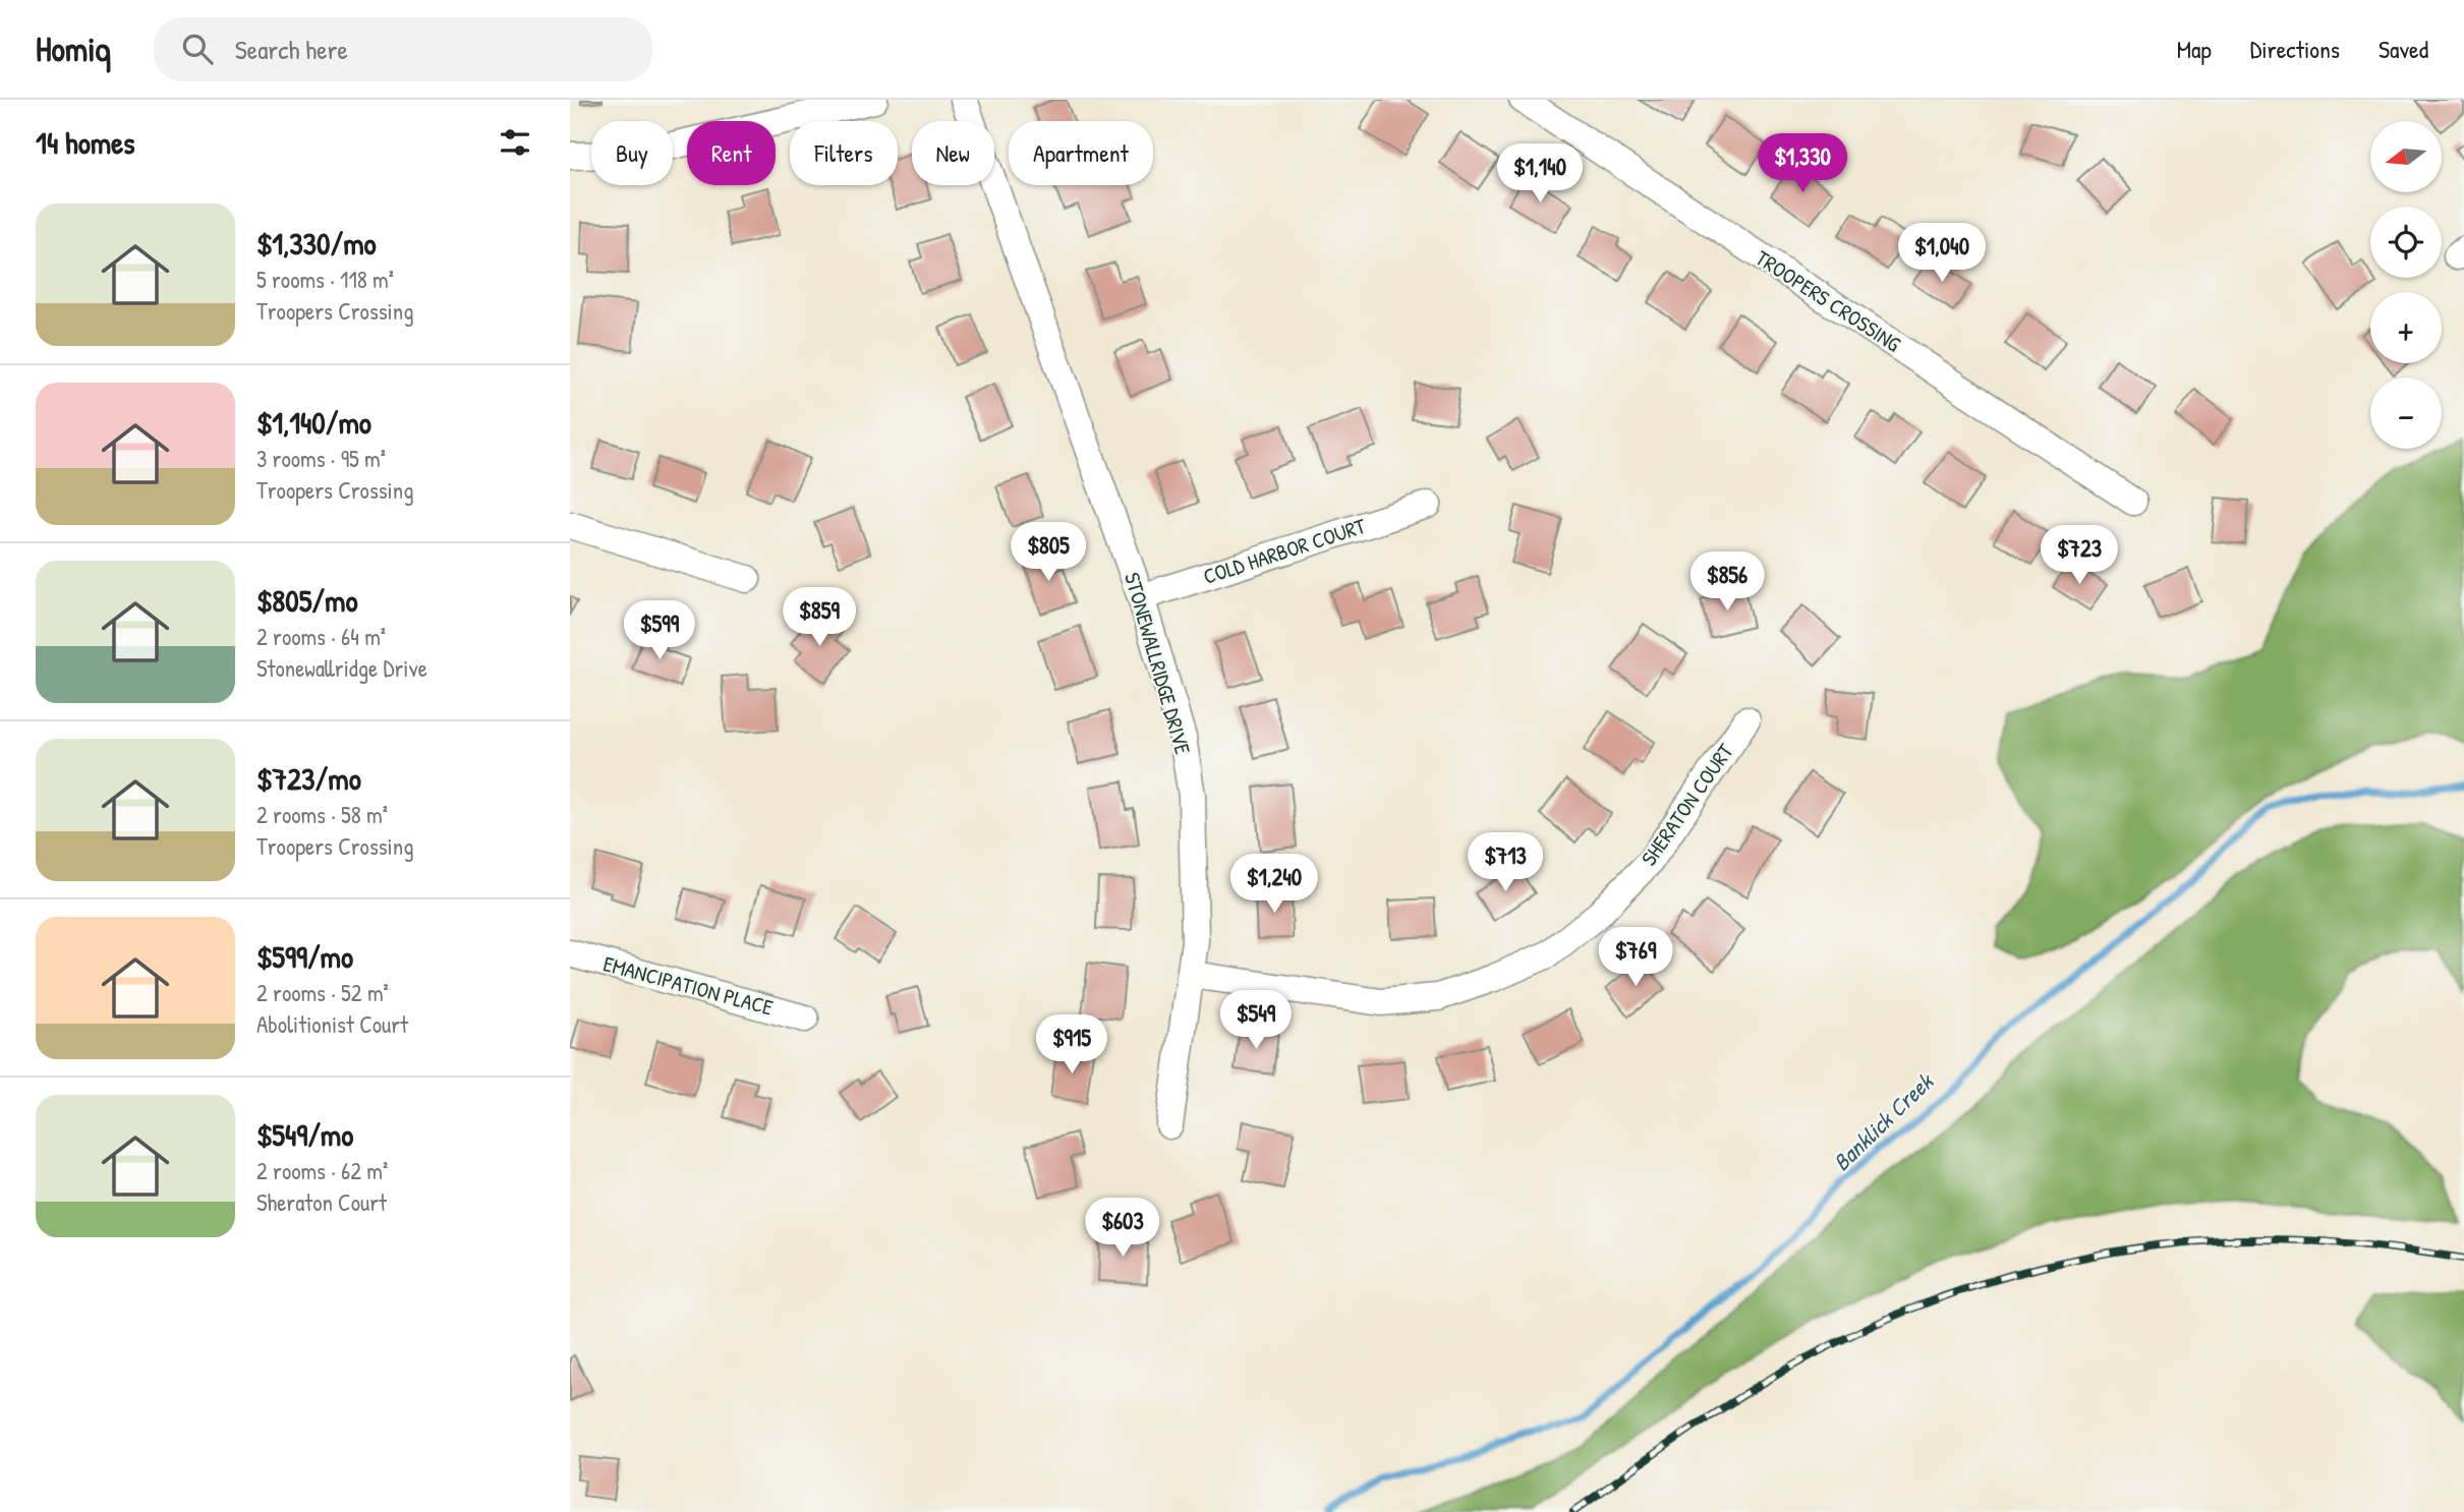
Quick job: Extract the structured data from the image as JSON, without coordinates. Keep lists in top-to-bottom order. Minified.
{"streets":{"street":["TROOPERS CROSSING","COLD HARBOR COURT","STONEWALLRIDGE DRIVE","SHERATON COURT","EMANCIPATION PLACE"]},"crossings":[["COLD HARBOR COURT","STONEWALLRIDGE DRIVE"],["STONEWALLRIDGE DRIVE","SHERATON COURT"]],"water":["Banklick Creek"],"north":"left","page":{"header":"Homiq","search":"Search here","nav":["Map","Directions","Saved"],"heading":"14 homes","map_buttons":["+","−"],"chip":["Buy","Rent","Filters","New","Apartment"],"price":["$1,330","$1,140","$1,040","$805","$723","$856","$859","$599","$713","$1,240","$769","$549","$915","$603"],"list":[{"name":"$1,330/mo","note":"5 rooms · 118 m² · Troopers Crossing"},{"name":"$1,140/mo","note":"3 rooms · 95 m² · Troopers Crossing"},{"name":"$805/mo","note":"2 rooms · 64 m² · Stonewallridge Drive"},{"name":"$723/mo","note":"2 rooms · 58 m² · Troopers Crossing"},{"name":"$599/mo","note":"2 rooms · 52 m² · Abolitionist Court"},{"name":"$549/mo","note":"2 rooms · 62 m² · Sheraton Court"}]}}
